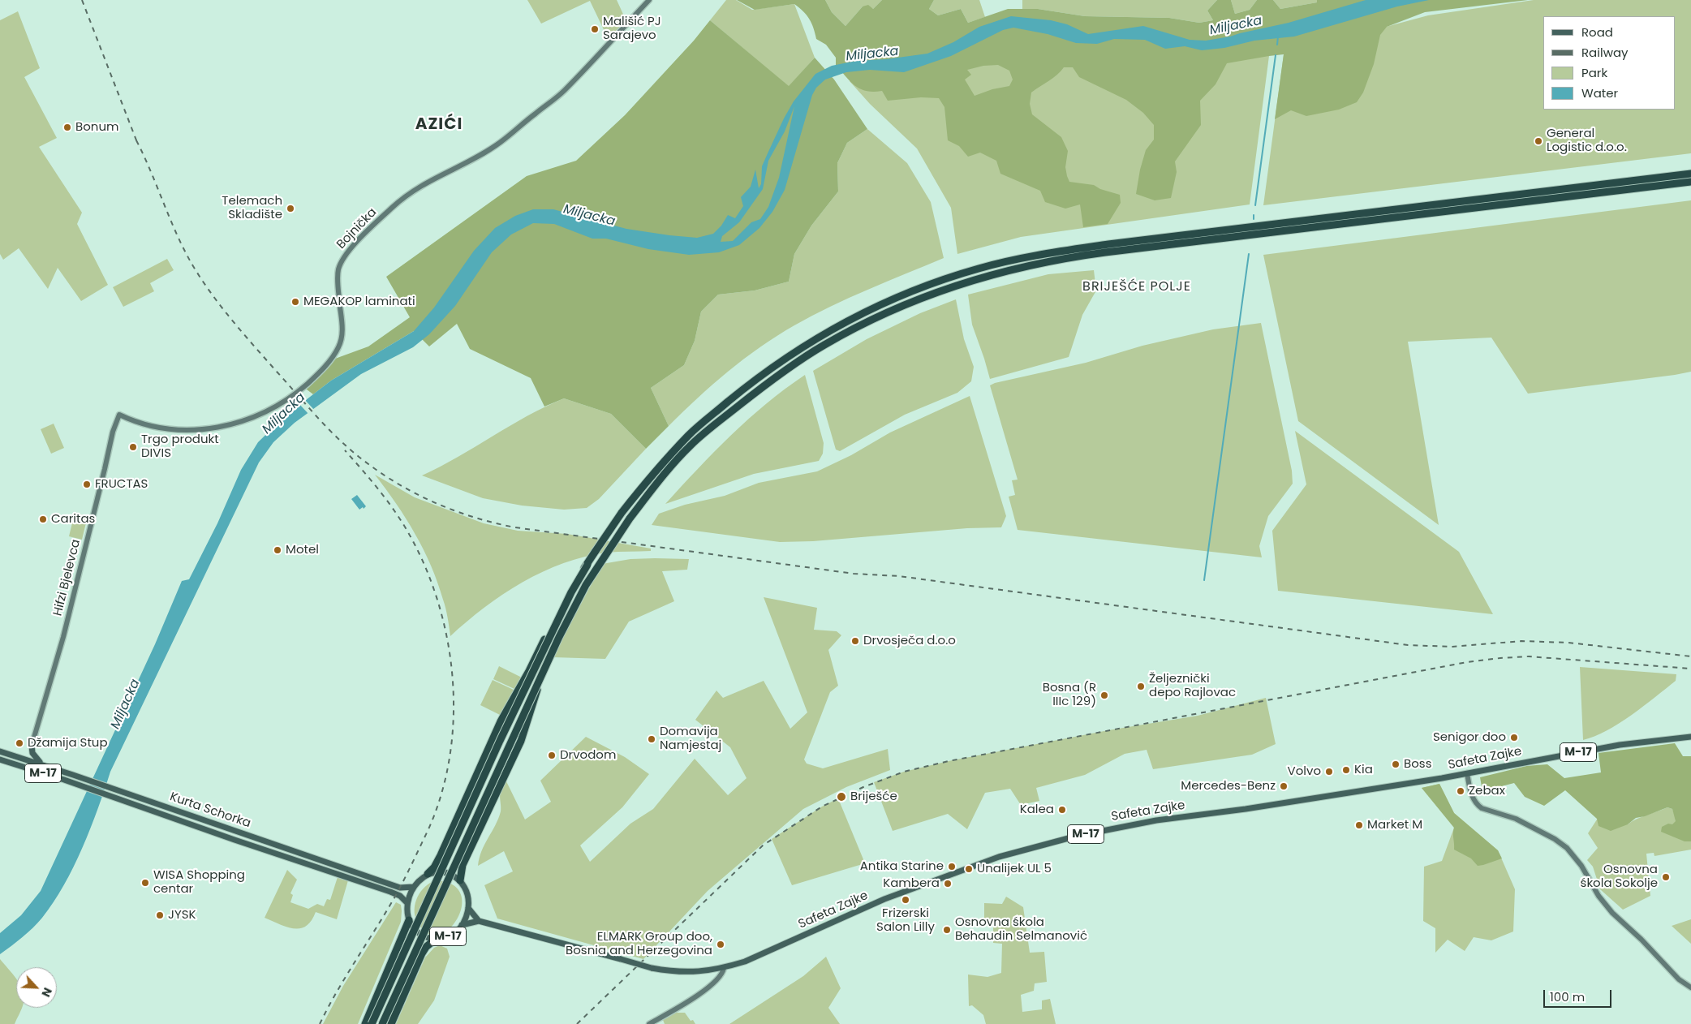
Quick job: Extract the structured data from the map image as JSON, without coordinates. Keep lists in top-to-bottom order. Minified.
{"streets":{"main road":["Bojnička","Hifzi Bjelevca","M-17","Safeta Zajke","Kurta Schorka"]},"crossings":[["Bojnička","Hifzi Bjelevca"],["M-17","Safeta Zajke"],["M-17","Kurta Schorka"]],"districts":["AZIĆI","BRIJEŠĆE POLJE"],"water":["Miljacka"],"places":["Mališić PJ Sarajevo","Bonum","General Logistic d.o.o.","Telemach Skladište","MEGAKOP laminati","Trgo produkt DIVIS","FRUCTAS","Caritas","Motel","Drvosječa d.o.o","Željeznički depo Rajlovac","Bosna (R IIIc 129)","Senigor doo","Domavija Namjestaj","Džamija Stup","Drvodom","Boss","Kia","Volvo","Mercedes-Benz","Zebax","Briješće","Kalea","Market M","Antika Starine","Unalijek UL 5","Osnovna śkola Sokolje","WISA Shopping centar","Kambera","Frizerski Salon Lilly","JYSK","Osnovna śkola Behaudin Selmanović","ELMARK Group doo, Bosnia and Herzegovina"],"legend":["Road","Railway","Park","Water"],"scale_bar":"100 m","north":"bottom right"}
